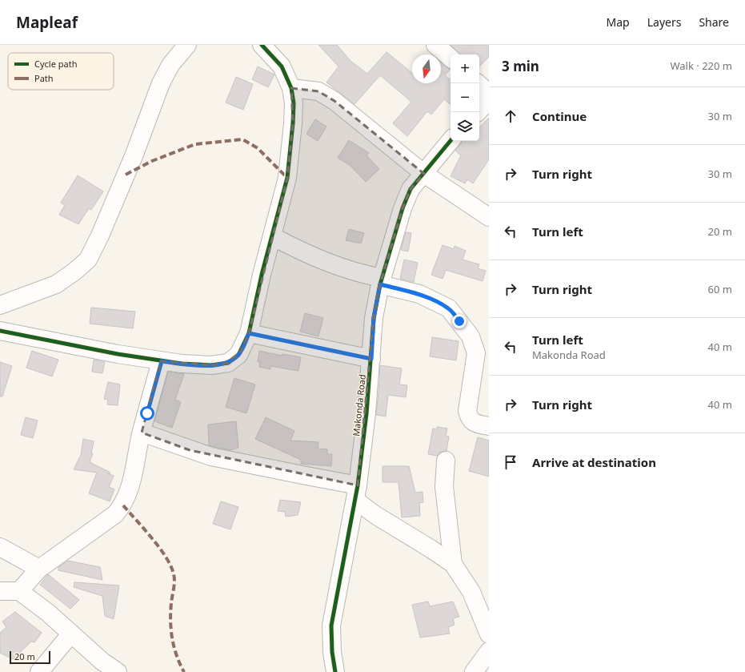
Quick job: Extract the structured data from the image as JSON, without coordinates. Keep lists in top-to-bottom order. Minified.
{"streets":{"street":["Makonda Road"]},"legend":["Cycle path","Path"],"scale_bar":"20 m","north":"bottom","page":{"header":"Mapleaf","nav":["Map","Layers","Share"],"heading":["3 min","Walk · 220 m"],"map_buttons":["+","−"],"list":[["Continue","30 m"],["Turn right","30 m"],["Turn left","20 m"],["Turn right","60 m"],["Turn left","Makonda Road","40 m"],["Turn right","40 m"],"Arrive at destination"],"scale":"20 m"}}
